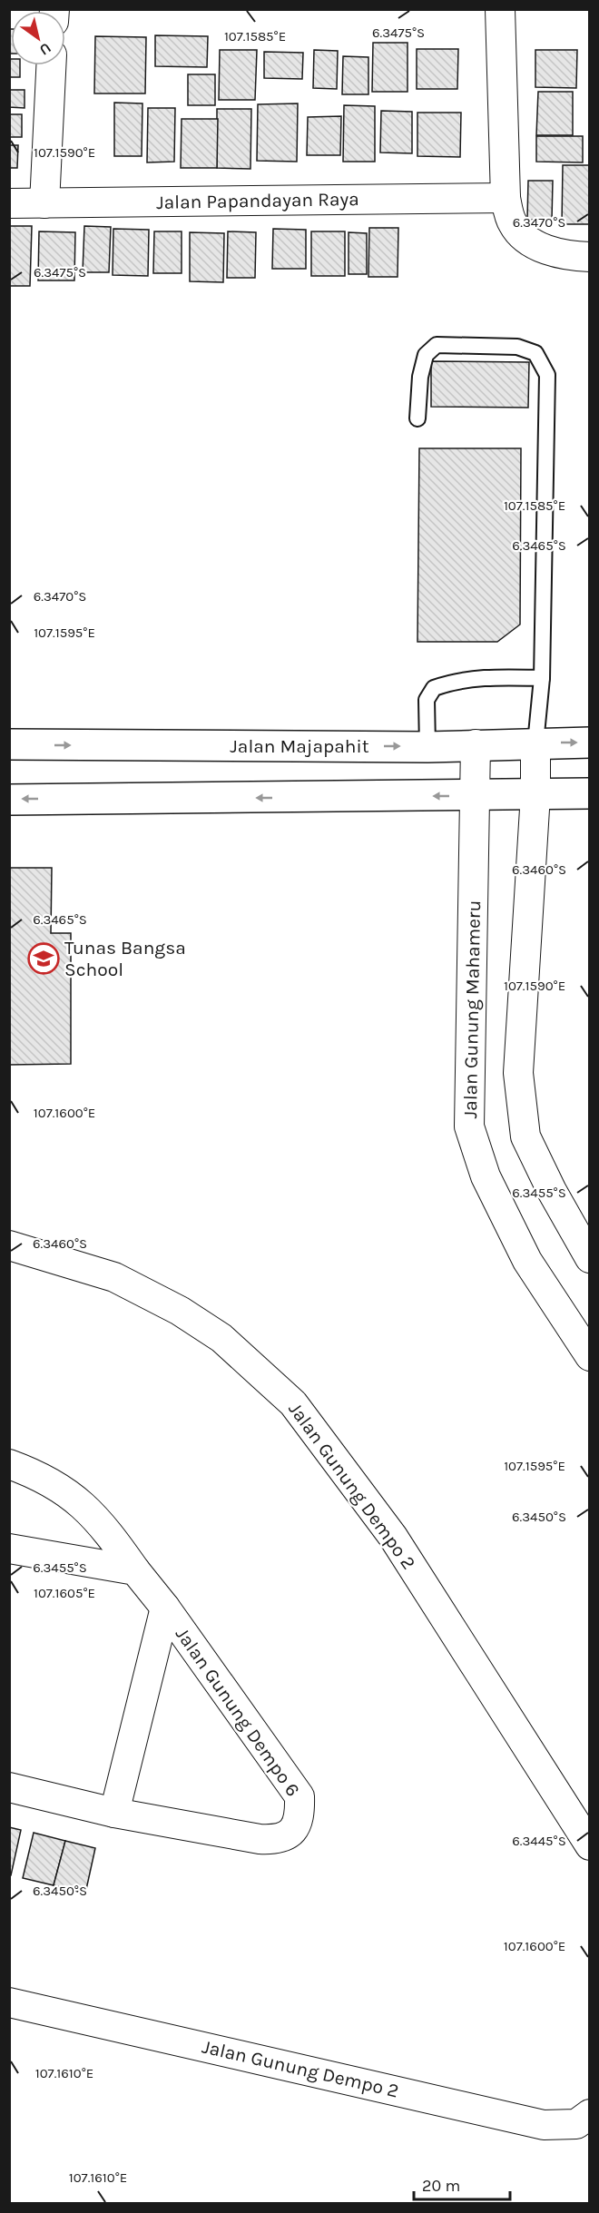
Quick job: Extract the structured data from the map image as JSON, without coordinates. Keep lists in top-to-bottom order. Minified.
{"streets":{"street":["Jalan Papandayan Raya","Jalan Majapahit","Jalan Gunung Mahameru","Jalan Gunung Dempo 2","Jalan Gunung Dempo 6"]},"crossings":[["Jalan Majapahit","Jalan Gunung Mahameru"]],"places":{"school or university":["Tunas Bangsa School"]},"scale_bar":"20 m","north":"bottom right","coordinates":["6.3475°S","107.1585°E","107.1590°E","6.3470°S","6.3465°S","107.1595°E","6.3460°S","107.1600°E","6.3455°S","6.3450°S","107.1605°E","6.3445°S","107.1610°E"]}
